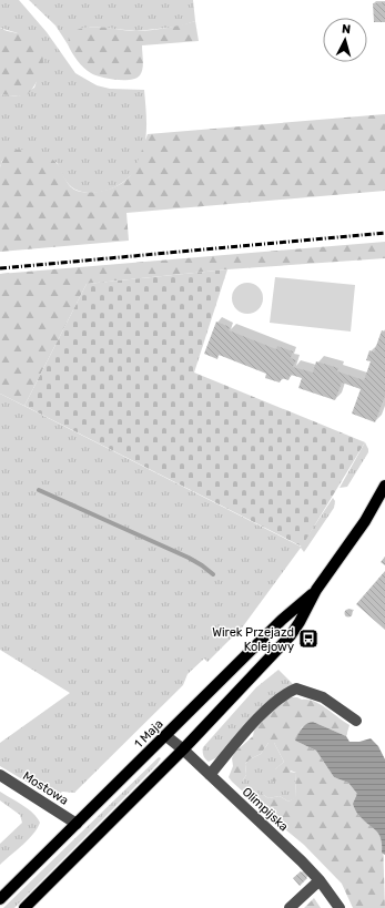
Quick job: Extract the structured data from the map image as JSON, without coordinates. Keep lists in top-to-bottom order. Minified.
{"streets":{"main road":["1 Maja"],"street":["Mostowa","Olimpijska"]},"crossings":[["1 Maja","Mostowa"],["1 Maja","Olimpijska"]],"places":{"bus stop":["Wirek Przejazd Kolejowy"]},"north":"top"}
